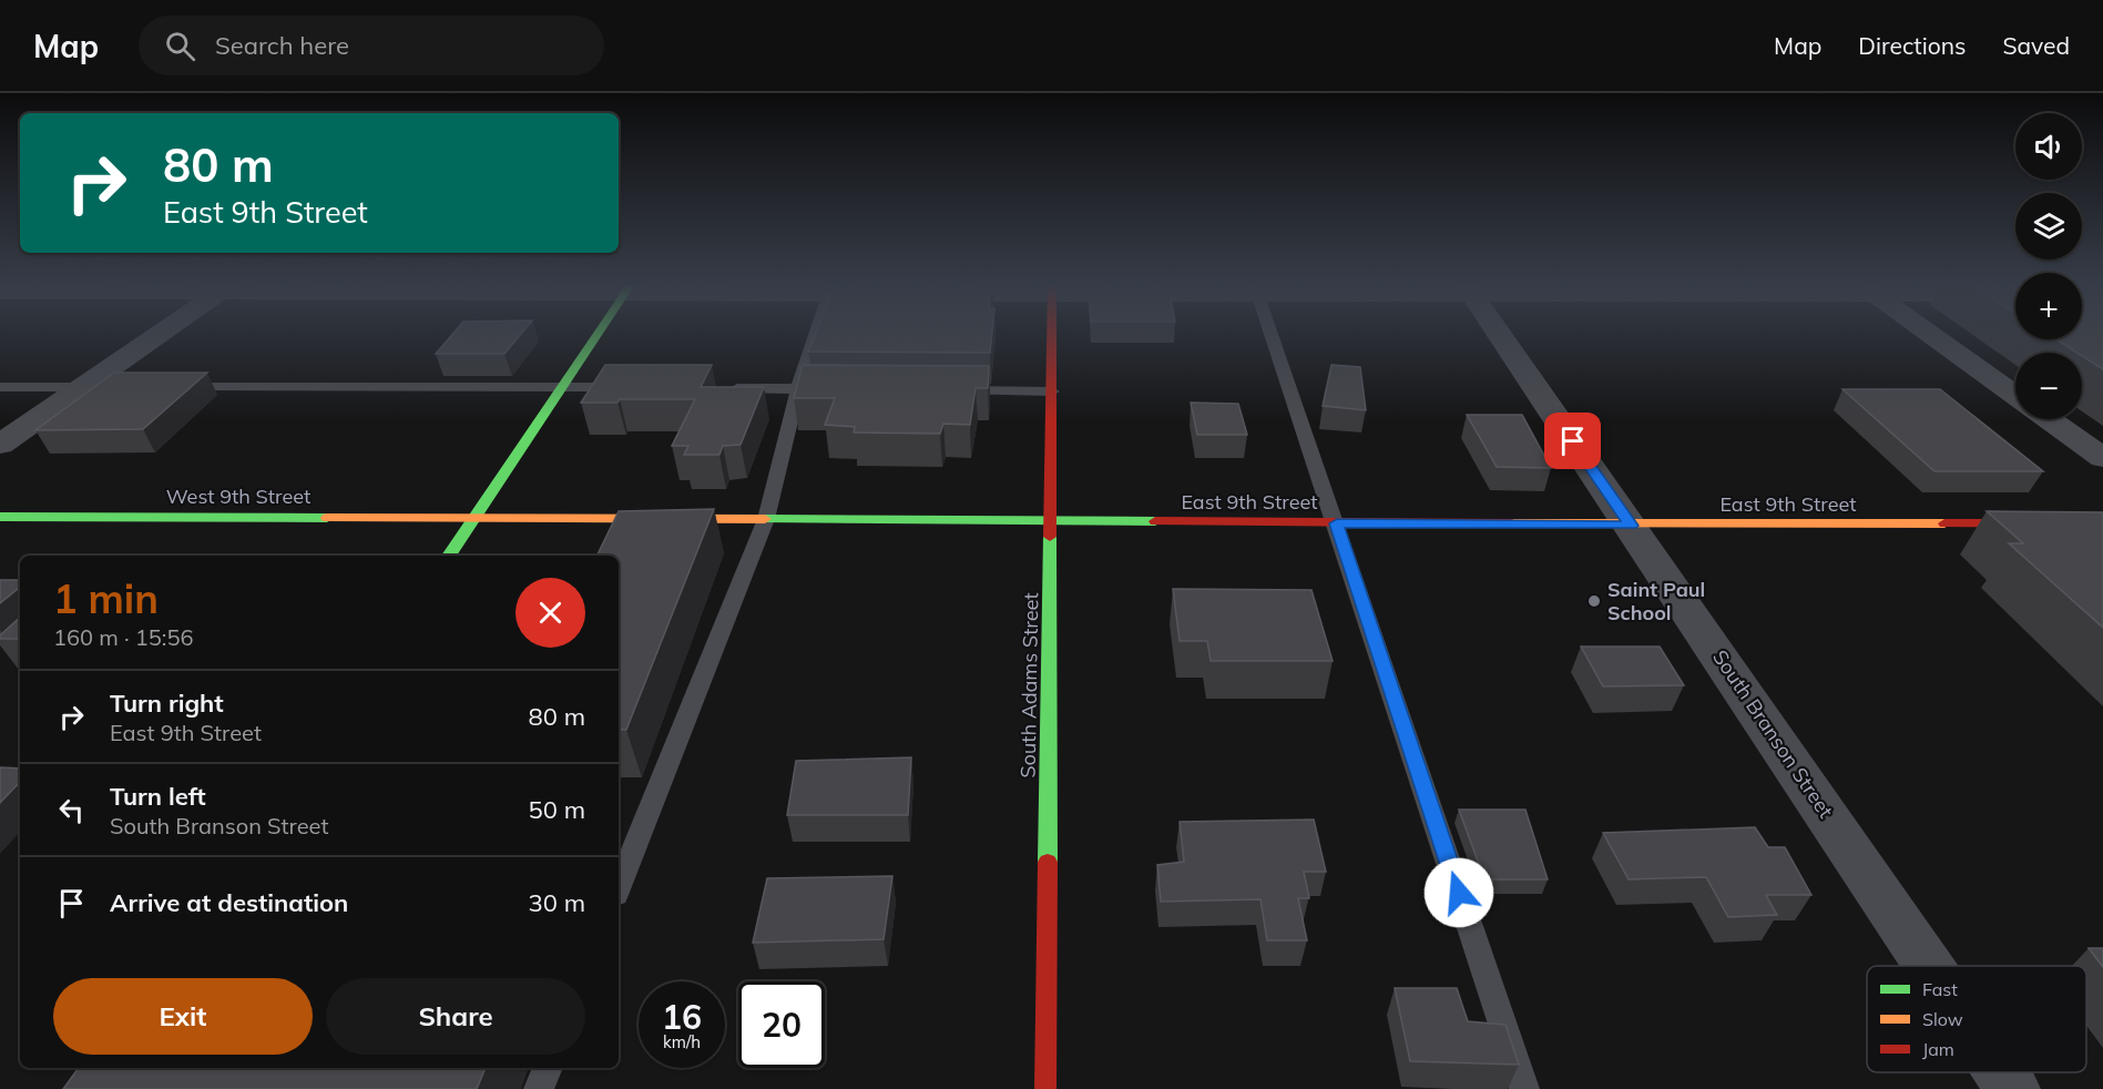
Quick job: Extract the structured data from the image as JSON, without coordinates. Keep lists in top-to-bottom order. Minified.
{"streets":{"street":["West 9th Street","East 9th Street","South Adams Street","South Branson Street"]},"crossings":[["West 9th Street","East 9th Street"],["East 9th Street","South Adams Street"],["East 9th Street","South Branson Street"]],"places":["Saint Paul School"],"legend":["Fast","Slow","Jam"],"page":{"header":"Map","search":"Search here","nav":["Map","Directions","Saved"],"map_buttons":["+","−"],"turn":["80 m","East 9th Street"],"heading":["1 min","160 m · 15:56"],"list":[{"name":"Turn right","note":"East 9th Street","value":"80 m"},{"name":"Turn left","note":"South Branson Street","value":"50 m"},{"name":"Arrive at destination","value":"30 m"}],"buttons":["Exit","Share"],"speed":"16 km/h","limit":"20"}}
